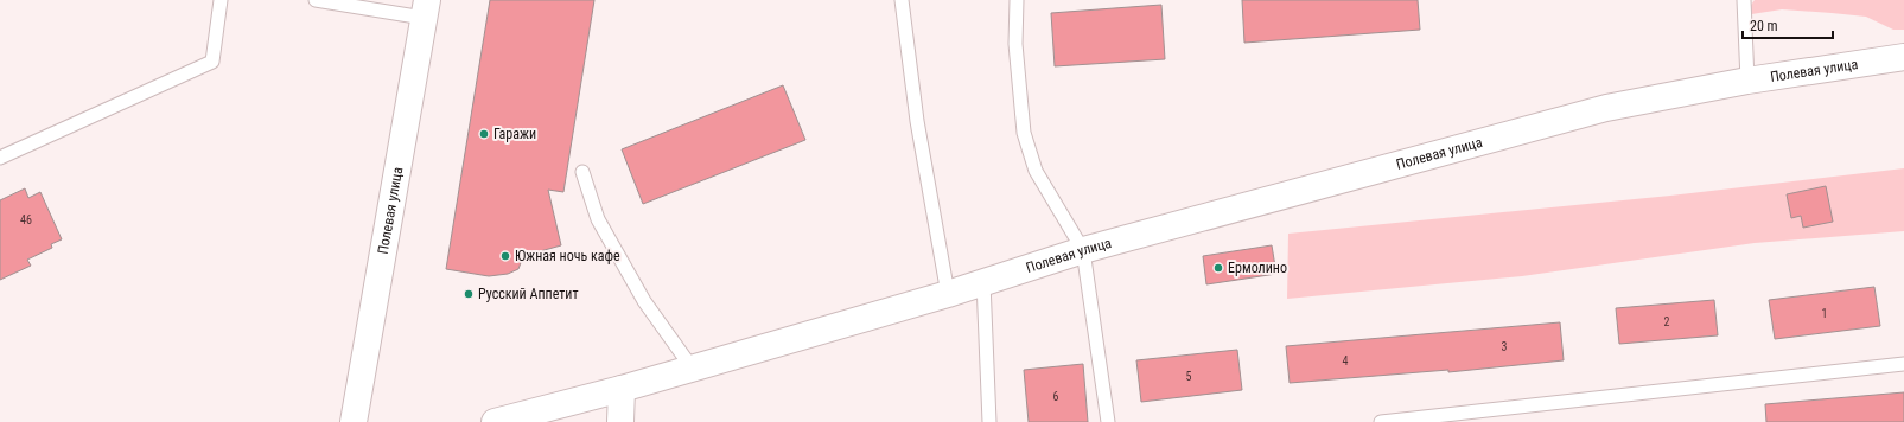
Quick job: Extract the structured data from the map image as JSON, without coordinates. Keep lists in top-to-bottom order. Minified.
{"streets":{"main road":["Полевая улица"]},"places":["Гаражи","Южная ночь кафе","Ермолино","Русский Аппетит"],"house_numbers":["46","1","2","3","4","5","6"],"scale_bar":"20 m"}
